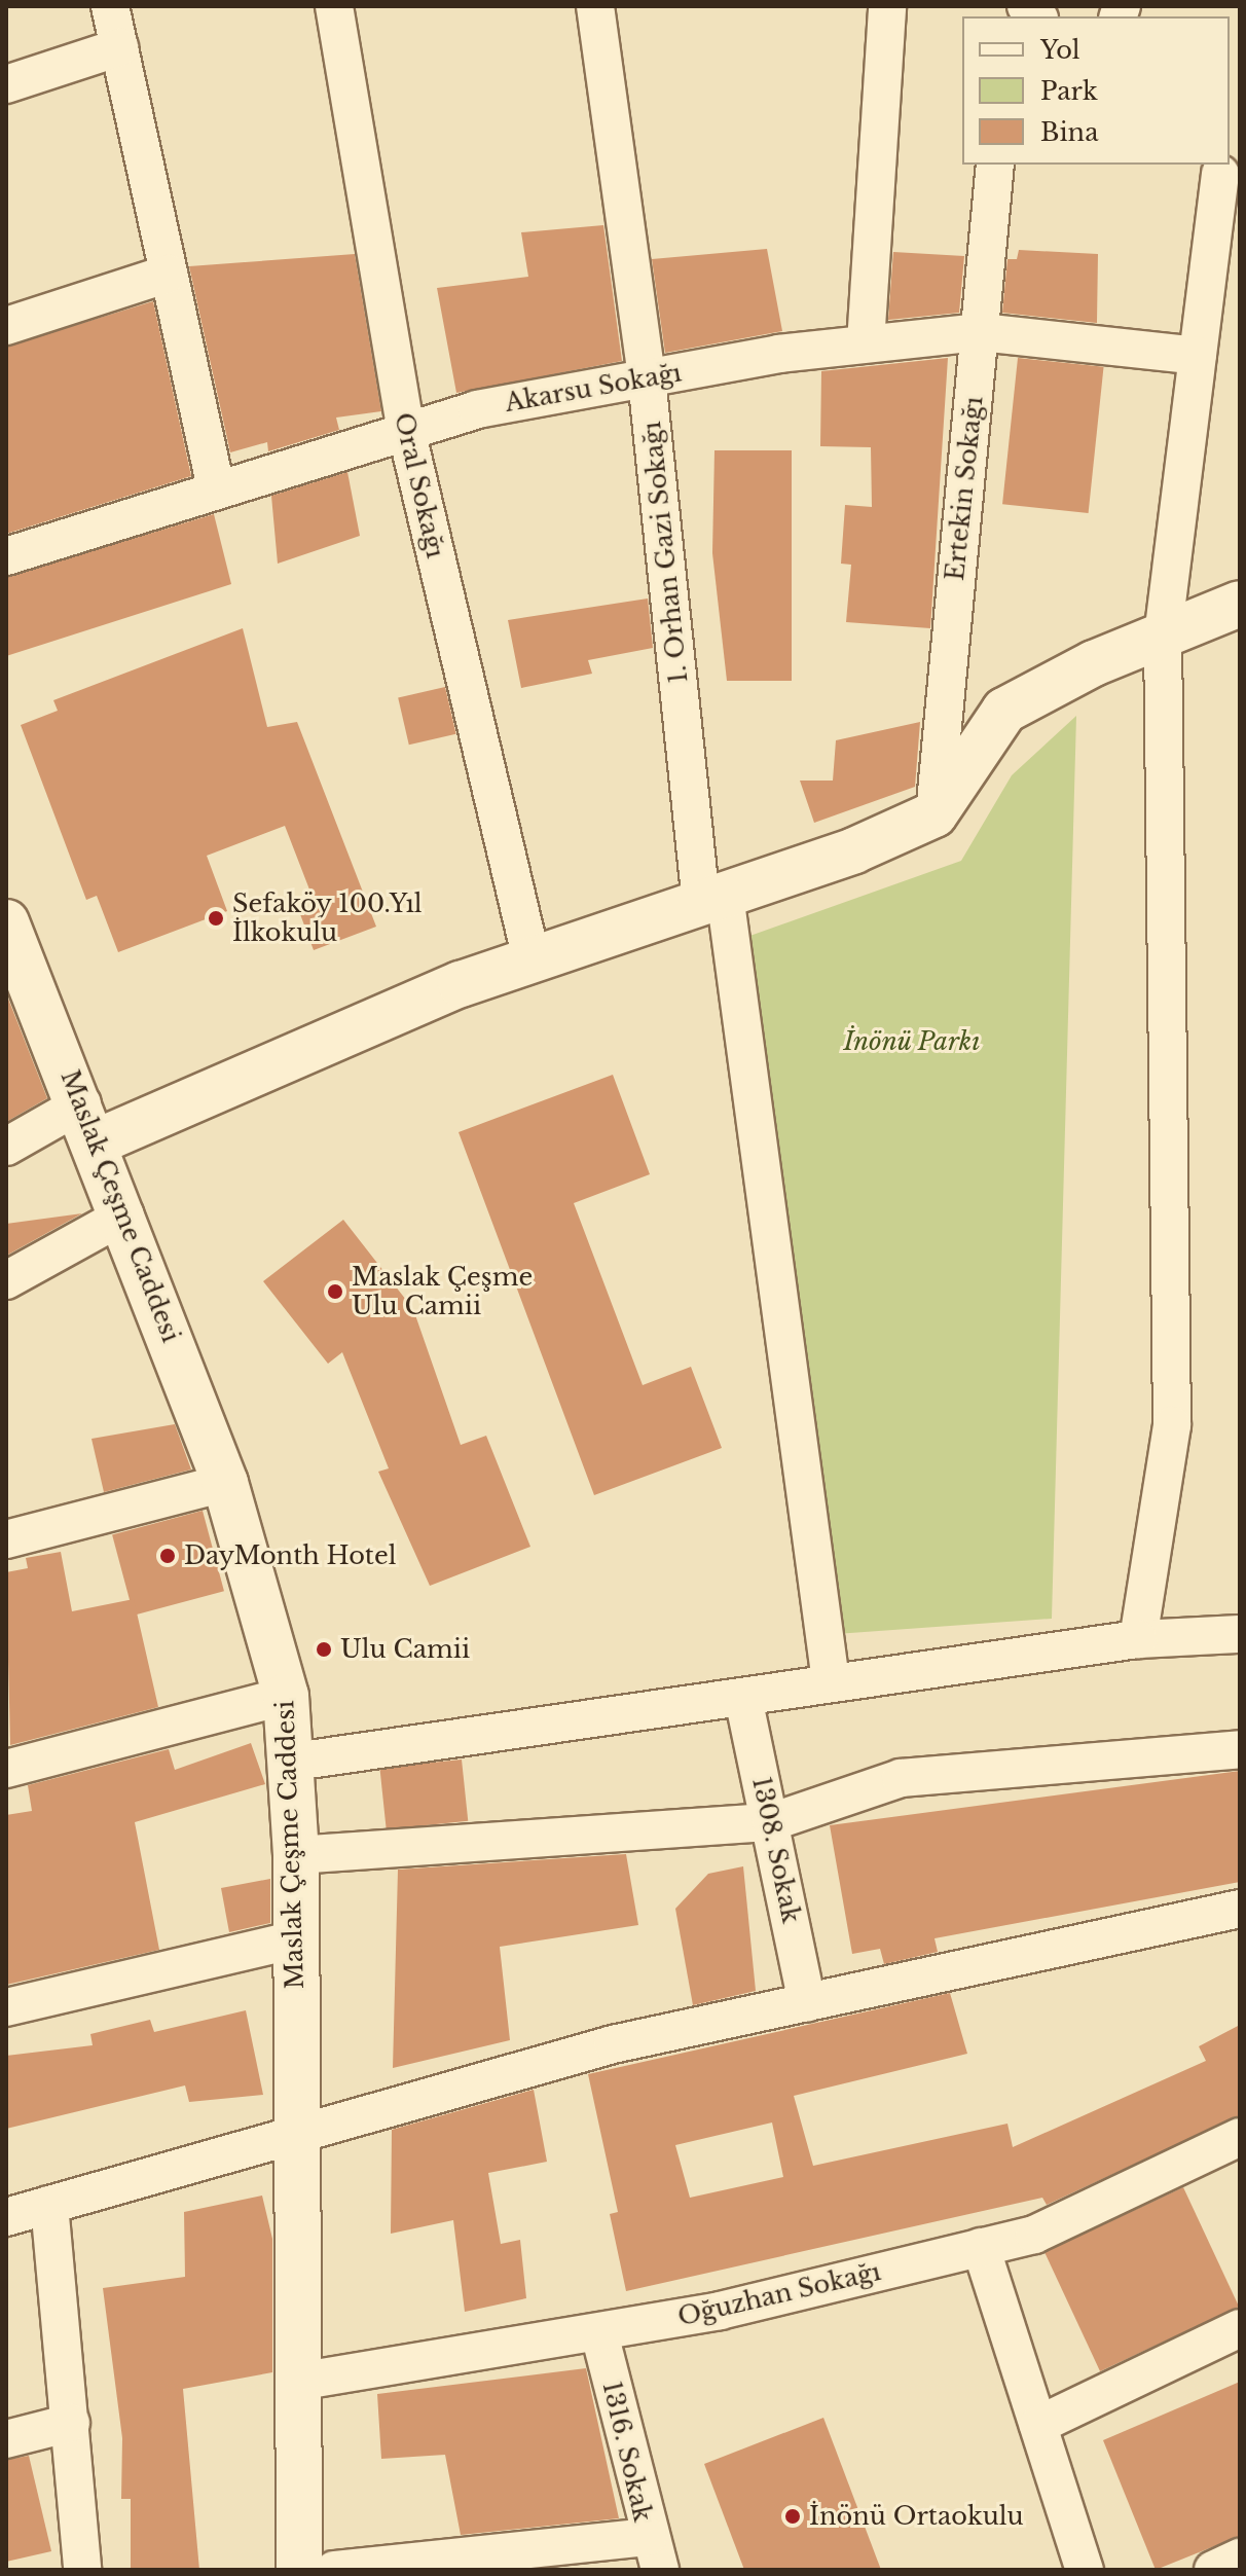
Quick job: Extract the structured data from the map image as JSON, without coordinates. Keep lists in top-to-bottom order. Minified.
{"streets":{"street":["Akarsu Sokağı","Oral Sokağı","Ertekin Sokağı","1. Orhan Gazi Sokağı","Maslak Çeşme Caddesi","1308. Sokak","Oğuzhan Sokağı","1316. Sokak"]},"crossings":[["Akarsu Sokağı","Oral Sokağı"],["Akarsu Sokağı","Ertekin Sokağı"],["Akarsu Sokağı","1. Orhan Gazi Sokağı"],["Maslak Çeşme Caddesi","Oğuzhan Sokağı"],["Oğuzhan Sokağı","1316. Sokak"]],"parks":["İnönü Parkı"],"places":["Sefaköy 100.Yıl İlkokulu","Maslak Çeşme Ulu Camii","DayMonth Hotel","Ulu Camii","İnönü Ortaokulu"],"legend":["Yol","Park","Bina"]}
